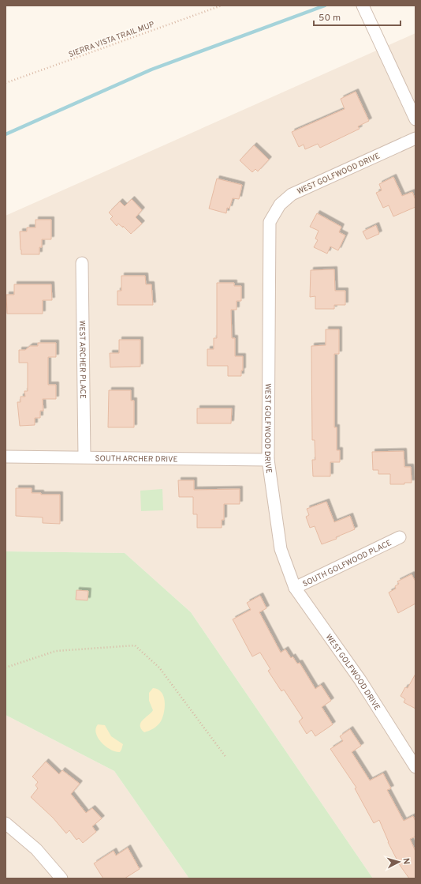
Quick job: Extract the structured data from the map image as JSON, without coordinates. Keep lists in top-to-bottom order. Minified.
{"streets":{"street":["WEST GOLFWOOD DRIVE","WEST ARCHER PLACE","SOUTH ARCHER DRIVE","SOUTH GOLFWOOD PLACE"],"path":["SIERRA VISTA TRAIL MUP"]},"crossings":[["WEST GOLFWOOD DRIVE","SOUTH ARCHER DRIVE"],["WEST GOLFWOOD DRIVE","SOUTH GOLFWOOD PLACE"],["WEST ARCHER PLACE","SOUTH ARCHER DRIVE"]],"scale_bar":"50 m","north":"right"}
